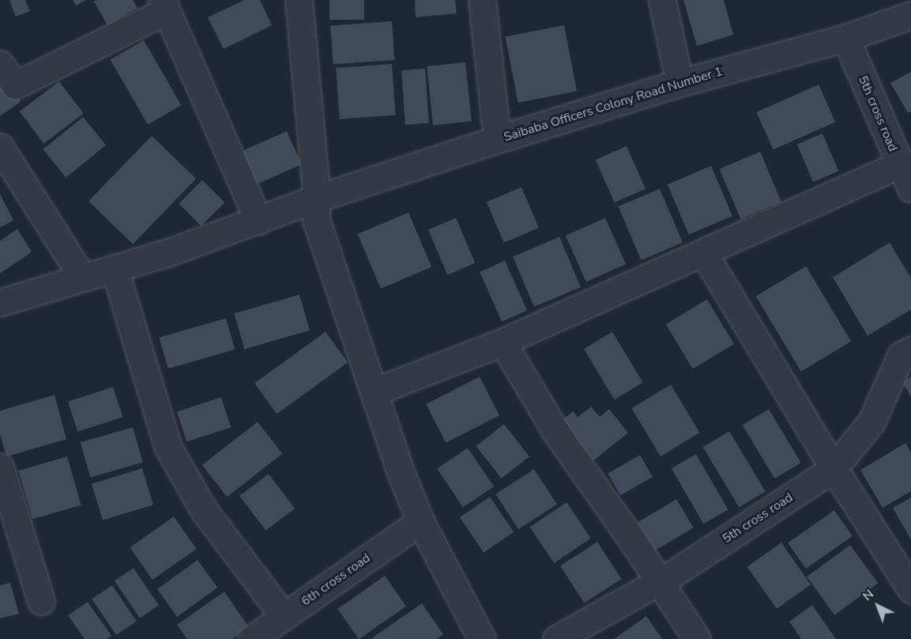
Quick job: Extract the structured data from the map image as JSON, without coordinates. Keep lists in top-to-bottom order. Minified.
{"streets":{"street":["Saibaba Officers Colony Road Number 1","5th cross road","6th cross road"]},"crossings":[["Saibaba Officers Colony Road Number 1","5th cross road"]],"north":"top left"}
